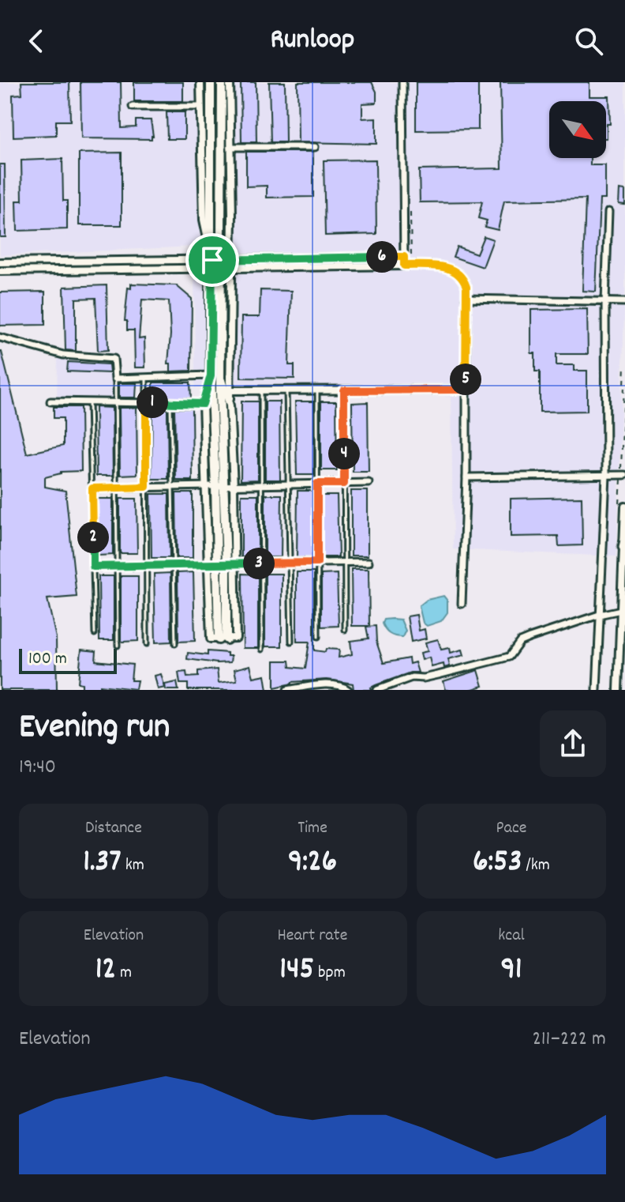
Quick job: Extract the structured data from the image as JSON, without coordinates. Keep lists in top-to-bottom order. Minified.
{"scale_bar":"100 m","north":"bottom right","page":{"header":"Runloop","pins":["6","5","1","4","2","3"],"scale":"100 m","heading":["Evening run","19:40"],"stats":[["Distance","1.37 km"],["Time","9:26"],["Pace","6:53 /km"],["Elevation","12 m"],["Heart rate","145 bpm"],["kcal","91"]],"chart":["Elevation","211–222 m"]}}
